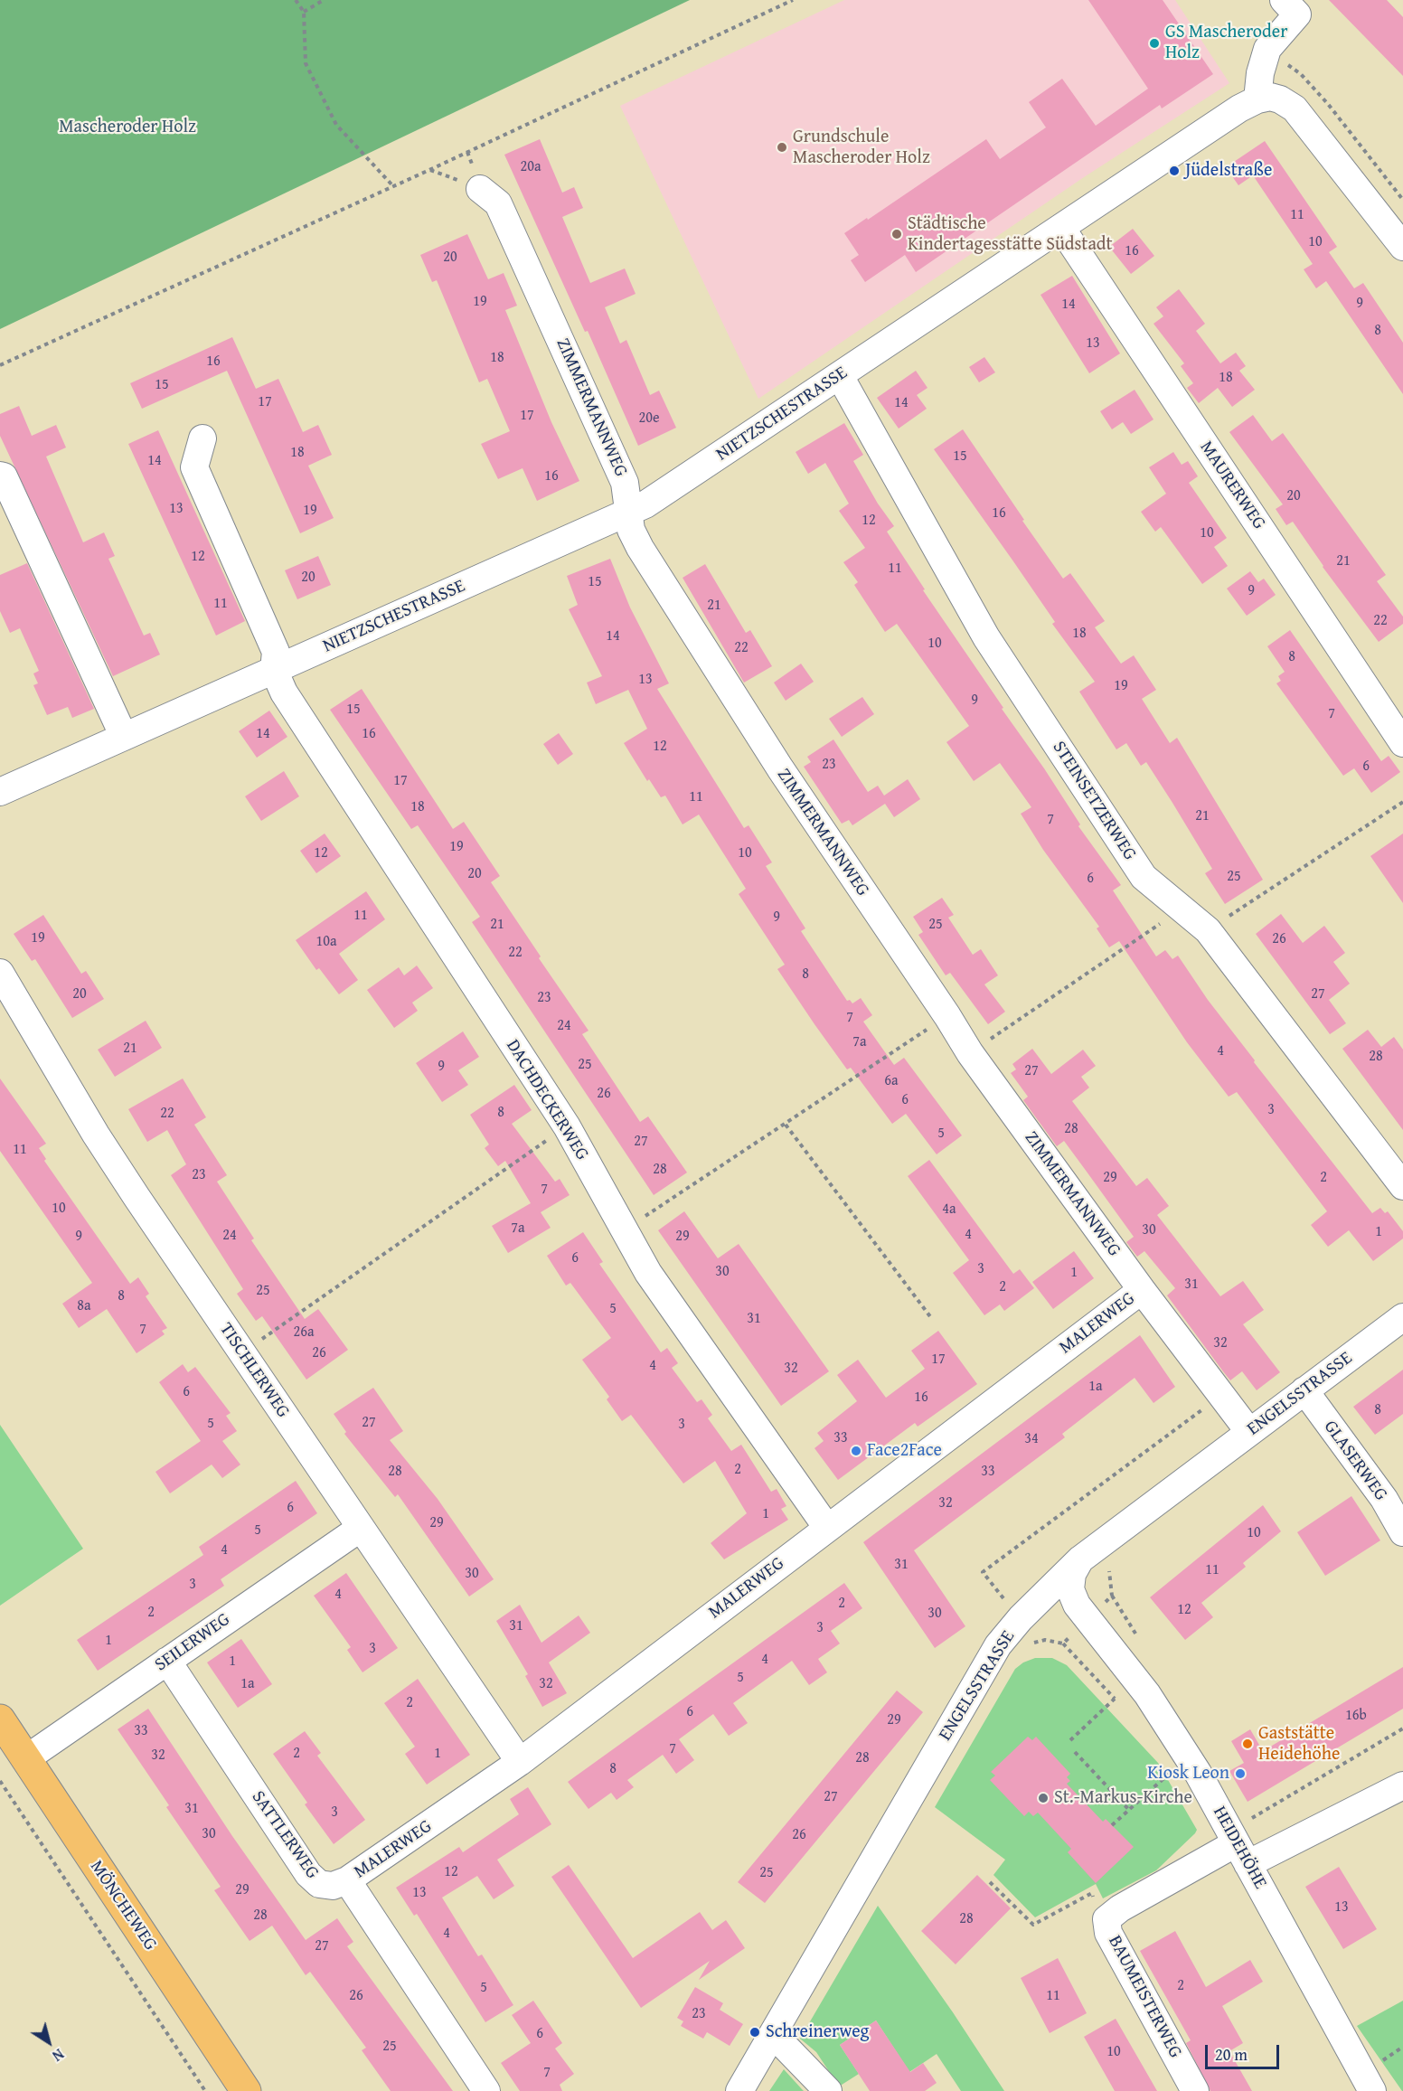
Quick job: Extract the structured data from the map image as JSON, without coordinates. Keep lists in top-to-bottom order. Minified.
{"streets":{"main road":["MÖNCHEWEG"],"street":["ZIMMERMANNWEG","NIETZSCHESTRASSE","MAURERWEG","STEINSETZERWEG","DACHDECKERWEG","MALERWEG","TISCHLERWEG","ENGELSSTRASSE","GLASERWEG","SEILERWEG","SATTLERWEG","HEIDEHÖHE","BAUMEISTERWEG"]},"crossings":[["ZIMMERMANNWEG","NIETZSCHESTRASSE"],["ZIMMERMANNWEG","MALERWEG"],["ZIMMERMANNWEG","ENGELSSTRASSE"],["NIETZSCHESTRASSE","MAURERWEG"],["NIETZSCHESTRASSE","STEINSETZERWEG"],["NIETZSCHESTRASSE","DACHDECKERWEG"],["DACHDECKERWEG","MALERWEG"],["MALERWEG","TISCHLERWEG"],["MALERWEG","SATTLERWEG"],["TISCHLERWEG","SEILERWEG"],["ENGELSSTRASSE","GLASERWEG"],["ENGELSSTRASSE","HEIDEHÖHE"],["SEILERWEG","SATTLERWEG"],["SEILERWEG","MÖNCHEWEG"],["HEIDEHÖHE","BAUMEISTERWEG"]],"parks":["Mascheroder Holz"],"places":["GS Mascheroder Holz","Grundschule Mascheroder Holz","Jüdelstraße","Städtische Kindertagesstätte Südstadt","Face2Face","Gaststätte Heidehöhe","Kiosk Leon","St.-Markus-Kirche","Schreinerweg"],"house_numbers":["20a","11","10","16","20","19","9","14","8","13","18","16","18","15","17","14","17","20e","18","15","14","16","20","13","19","16","12","10","12","21","11","20","15","9","11","21","22","18","14","10","22","8","13","19","9","15","7","14","16","12","23","6","17","11","18","21","7","19","12","10","20","25","6","11","9","21","25","19","26","10a","22","8","20","27","23","7","24","7a","21","4","28","25","9","27","6a","26","6","3","8","22","28","5","27","11","28","23","29","2","7","10","4a","7a","30","1","4","24","9","29","6","3","30","1","31","2","25","8","8a","5","31","7","26a","32","26","17","4","32","1a","6","16","8","27","5","3","33","34","2","28","33","32","6","1","29","5","10","4","31","11","30","3","4","2","12","2","30","31","3","1","3","4","1","5","1a","32","2","6","16b","29","33","7","2","1","32","28","8","27","31","3","30","26","12","25","29","13","13","28","28","4","27","2","5","26","11","23","6","25","10","7"],"scale_bar":"20 m","north":"bottom right"}
